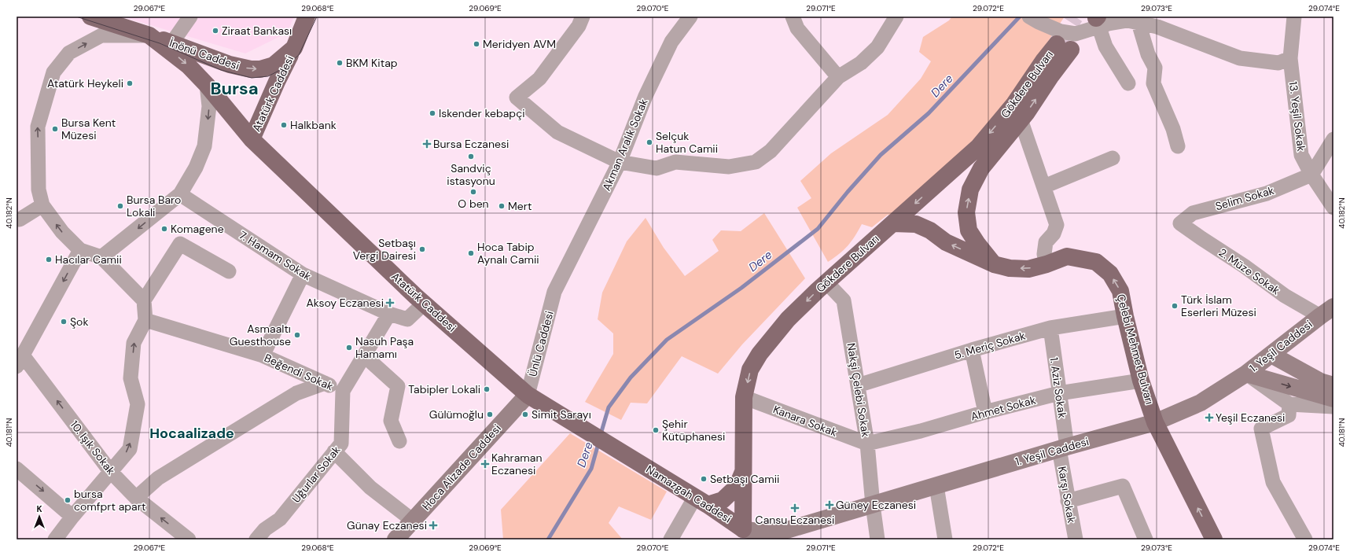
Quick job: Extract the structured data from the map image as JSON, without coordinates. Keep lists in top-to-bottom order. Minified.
{"streets":{"main road":["İnönü Caddesi","Gökdere Bulvarı","Atatürk Caddesi","1. Yeşil Caddesi","Çelebi Mehmet Bulvarı","Hoca Alizade Caddesi","Namazgah Caddesi"],"street":["13. Yeşil Sokak","Akman Aralık Sokak","Selim Sokak","7. Hamam Sokak","2. Müze Sokak","Ünlü Caddesi","5. Meriç Sokak","Beğendi Sokak","1. Aziz Sokak","Nakşi Çelebi Sokak","Ahmet Sokak","Kanara Sokak","10. Işık Sokak","Uğurlar Sokak","Karşı Sokak"]},"crossings":[["İnönü Caddesi","Atatürk Caddesi"],["Gökdere Bulvarı","1. Yeşil Caddesi"],["Gökdere Bulvarı","Çelebi Mehmet Bulvarı"],["Gökdere Bulvarı","Nakşi Çelebi Sokak"],["Gökdere Bulvarı","Kanara Sokak"],["Gökdere Bulvarı","Namazgah Caddesi"],["Atatürk Caddesi","7. Hamam Sokak"],["Atatürk Caddesi","Ünlü Caddesi"],["Atatürk Caddesi","Hoca Alizade Caddesi"],["Atatürk Caddesi","Namazgah Caddesi"],["13. Yeşil Sokak","Selim Sokak"],["Akman Aralık Sokak","Ünlü Caddesi"],["Selim Sokak","2. Müze Sokak"],["2. Müze Sokak","1. Yeşil Caddesi"],["Ünlü Caddesi","Hoca Alizade Caddesi"],["5. Meriç Sokak","Çelebi Mehmet Bulvarı"],["5. Meriç Sokak","1. Aziz Sokak"],["5. Meriç Sokak","Nakşi Çelebi Sokak"],["1. Yeşil Caddesi","Çelebi Mehmet Bulvarı"],["1. Yeşil Caddesi","1. Aziz Sokak"],["1. Yeşil Caddesi","Nakşi Çelebi Sokak"],["1. Yeşil Caddesi","Namazgah Caddesi"],["1. Yeşil Caddesi","Karşı Sokak"],["Çelebi Mehmet Bulvarı","Ahmet Sokak"],["Beğendi Sokak","Uğurlar Sokak"],["1. Aziz Sokak","Ahmet Sokak"],["1. Aziz Sokak","Karşı Sokak"],["Nakşi Çelebi Sokak","Ahmet Sokak"],["Nakşi Çelebi Sokak","Kanara Sokak"],["Ahmet Sokak","Kanara Sokak"]],"one_way":["İnönü Caddesi","Çelebi Mehmet Bulvarı"],"districts":["Bursa","Hocaalizade"],"water":["Dere"],"places":{"other":["Ziraat Bankası","Meridyen AVM","BKM Kitap","Atatürk Heykeli","Iskender kebapçi","Halkbank","Bursa Kent Müzesi","Selçuk Hatun Camii","Sandviç istasyonu","O ben","Bursa Baro Lokali","Mert","Komagene","Setbaşı Vergi Dairesi","Hoca Tabip Aynalı Camii","Hacılar Camii","Türk İslam Eserleri Müzesi","Şok","Asmaaltı Guesthouse","Nasuh Paşa Hamamı","Tabipler Lokali","Gülümoğlu","Simit Sarayı","Şehir Kütüphanesi","Setbaşı Camii","bursa comfprt apart"],"health":["Bursa Eczanesi","Aksoy Eczanesi","Yeşil Eczanesi","Kahraman Eczanesi","Güney Eczanesi","Cansu Eczanesi","Günay Eczanesi"]},"north":"top","coordinates":["29.067°E","29.068°E","29.069°E","29.070°E","29.071°E","29.072°E","29.073°E","29.074°E","40.182°N","40.181°N"]}
